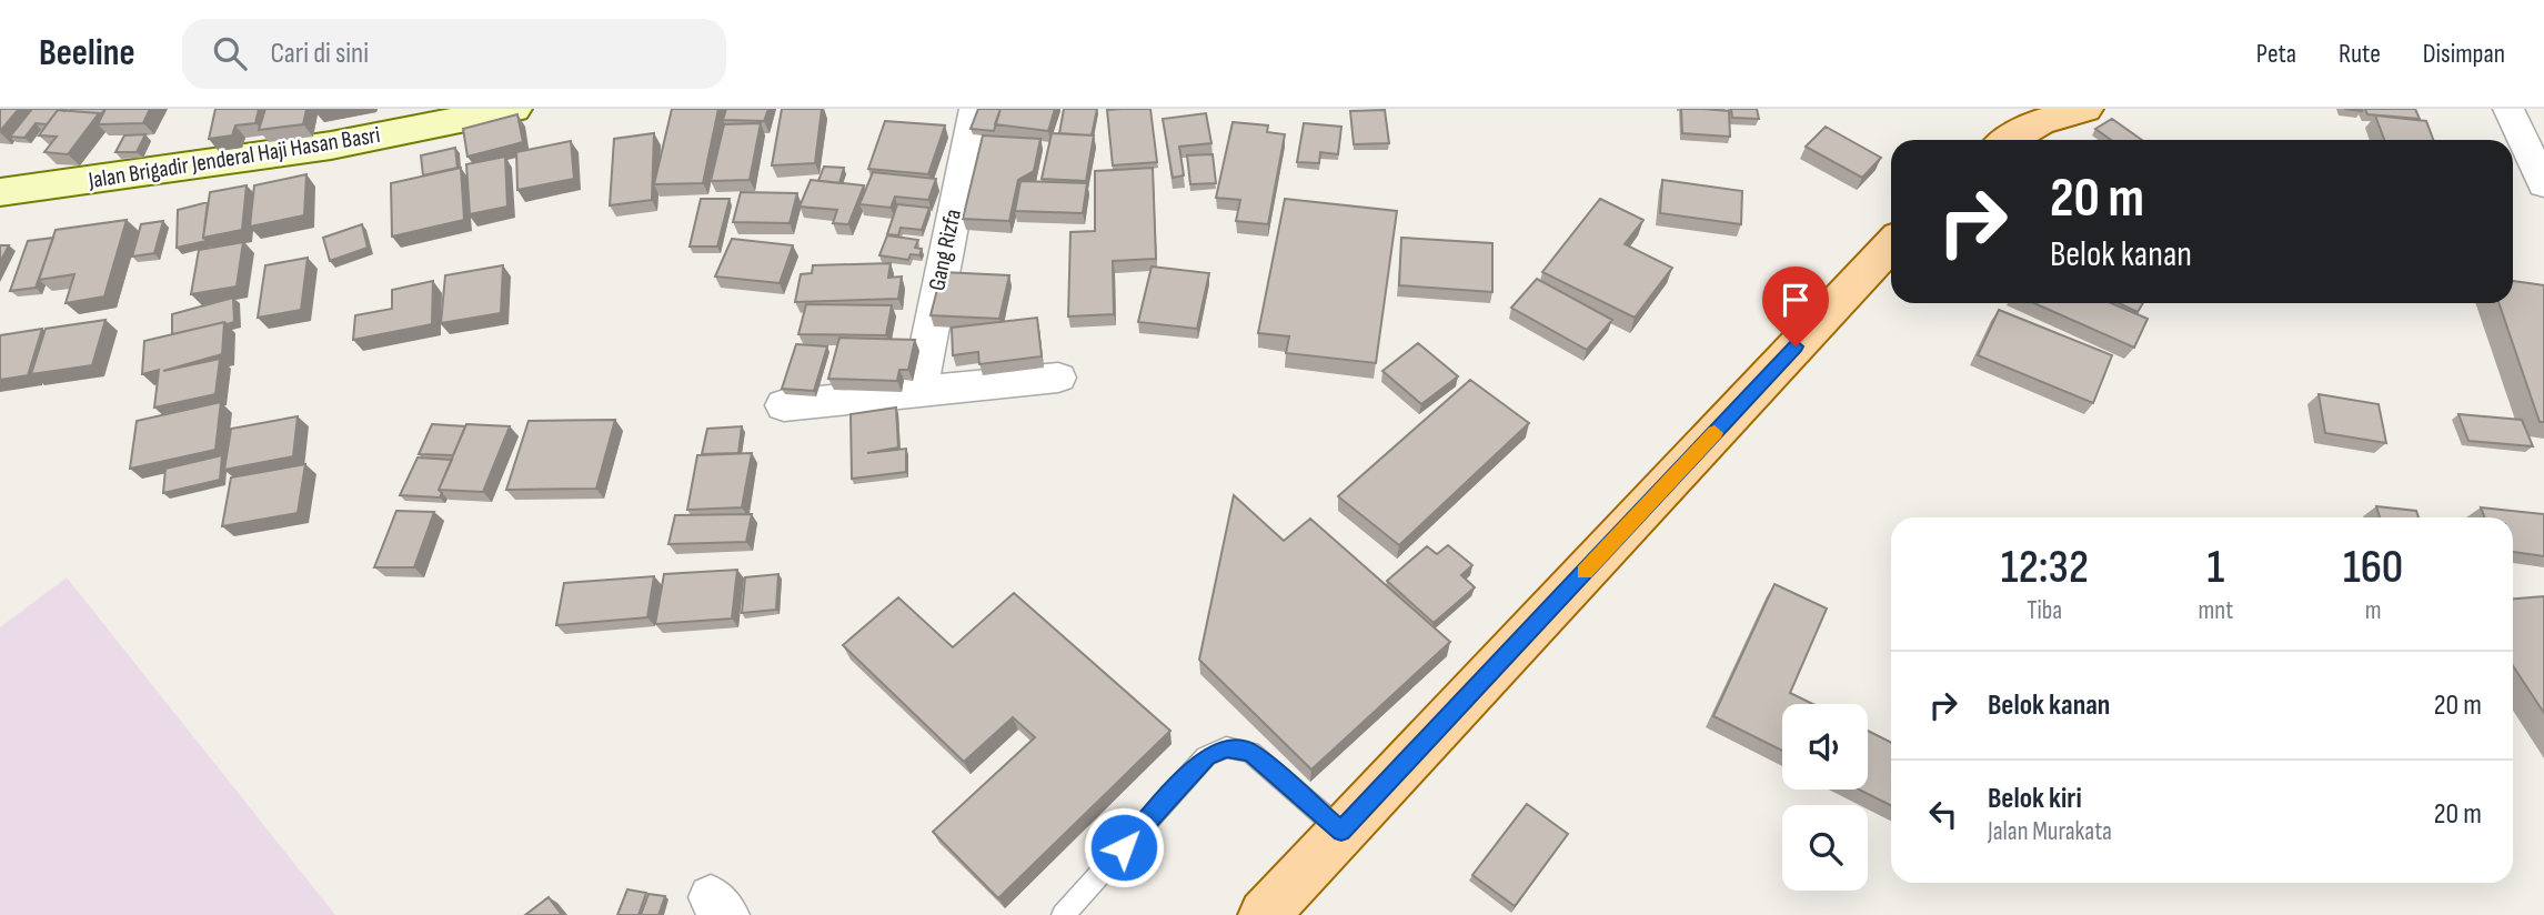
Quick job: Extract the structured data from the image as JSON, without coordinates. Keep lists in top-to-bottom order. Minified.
{"streets":{"main road":["Jalan Brigadir Jenderal Haji Hasan Basri"],"street":["Gang Rizfa"]},"page":{"header":"Beeline","search":"Cari di sini","nav":["Peta","Rute","Disimpan"],"turn":["20 m","Belok kanan"],"eta":["12:32","Tiba","1","mnt","160","m"],"list":[{"name":"Belok kanan","value":"20 m"},{"name":"Belok kiri","note":"Jalan Murakata","value":"20 m"}]}}
